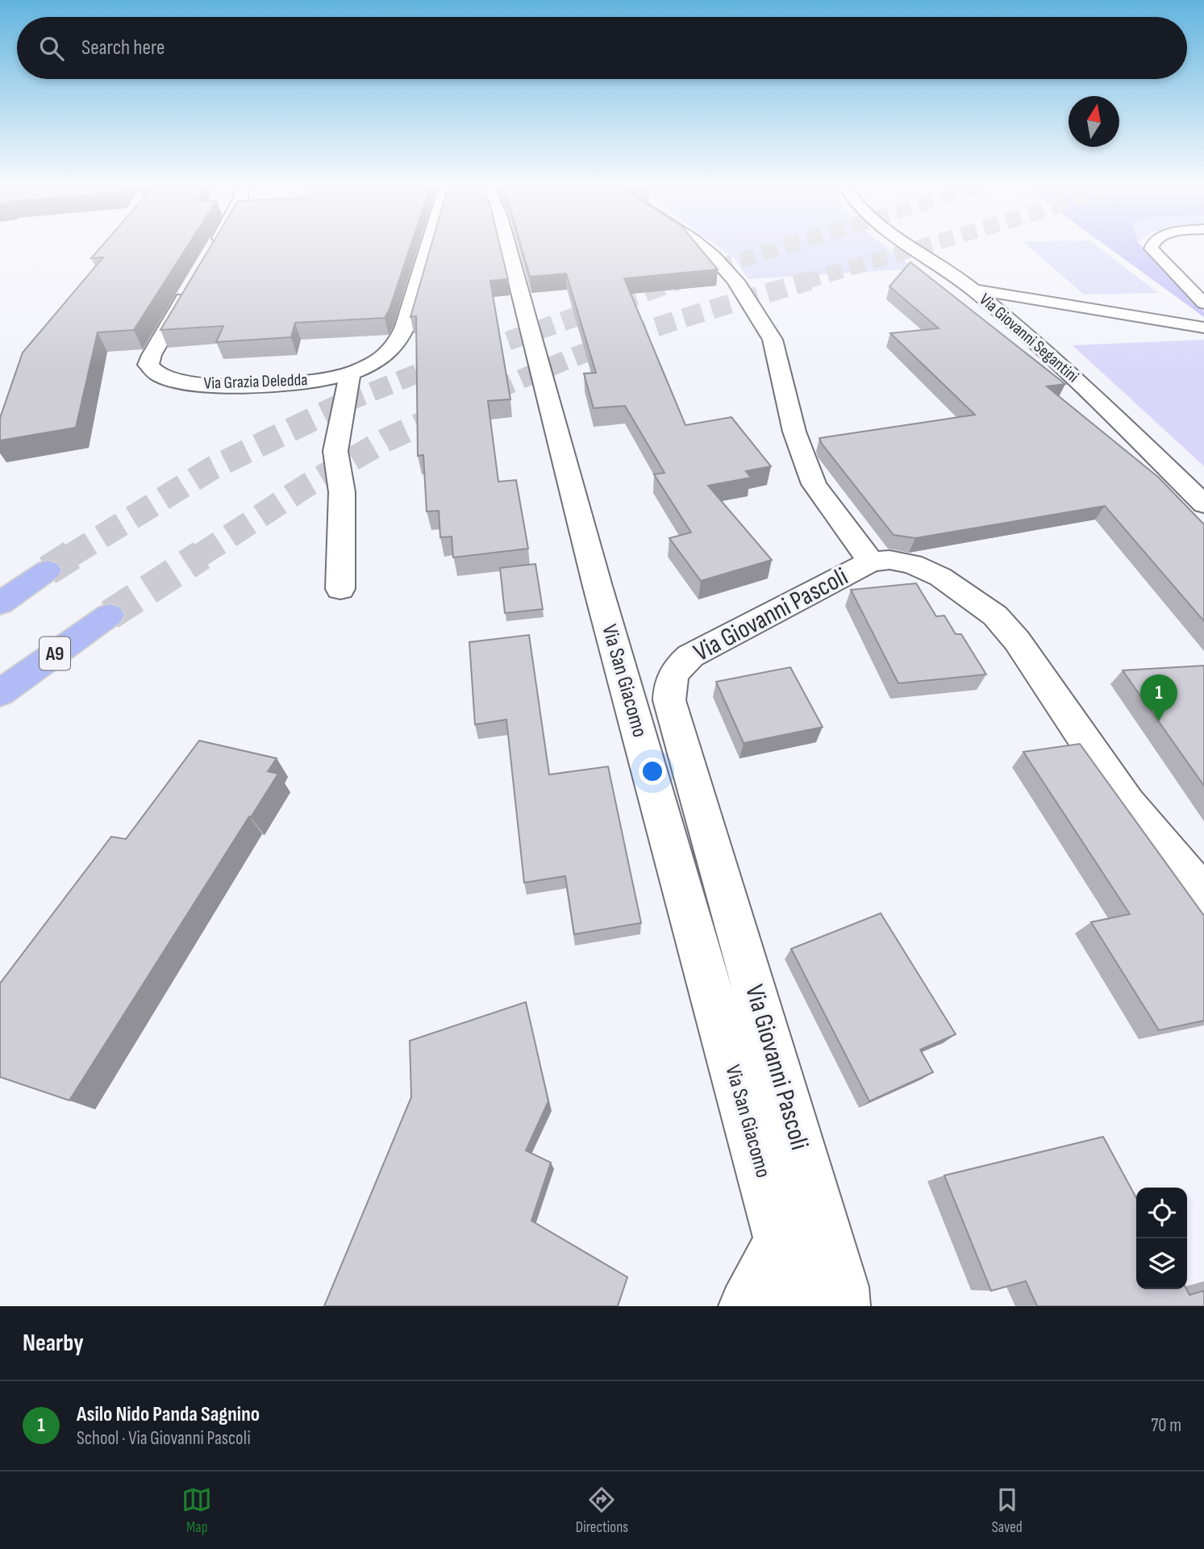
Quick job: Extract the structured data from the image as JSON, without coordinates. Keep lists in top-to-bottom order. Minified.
{"streets":{"highway":["A9"],"street":["Via Giovanni Segantini","Via Grazia Deledda","Via Giovanni Pascoli","Via San Giacomo"]},"north":"top","page":{"search":"Search here","pins":"1","heading":"Nearby","list":[{"mark":"1","name":"Asilo Nido Panda Sagnino","note":"School · Via Giovanni Pascoli","value":"70 m"}],"nav":["Map","Directions","Saved"]}}
